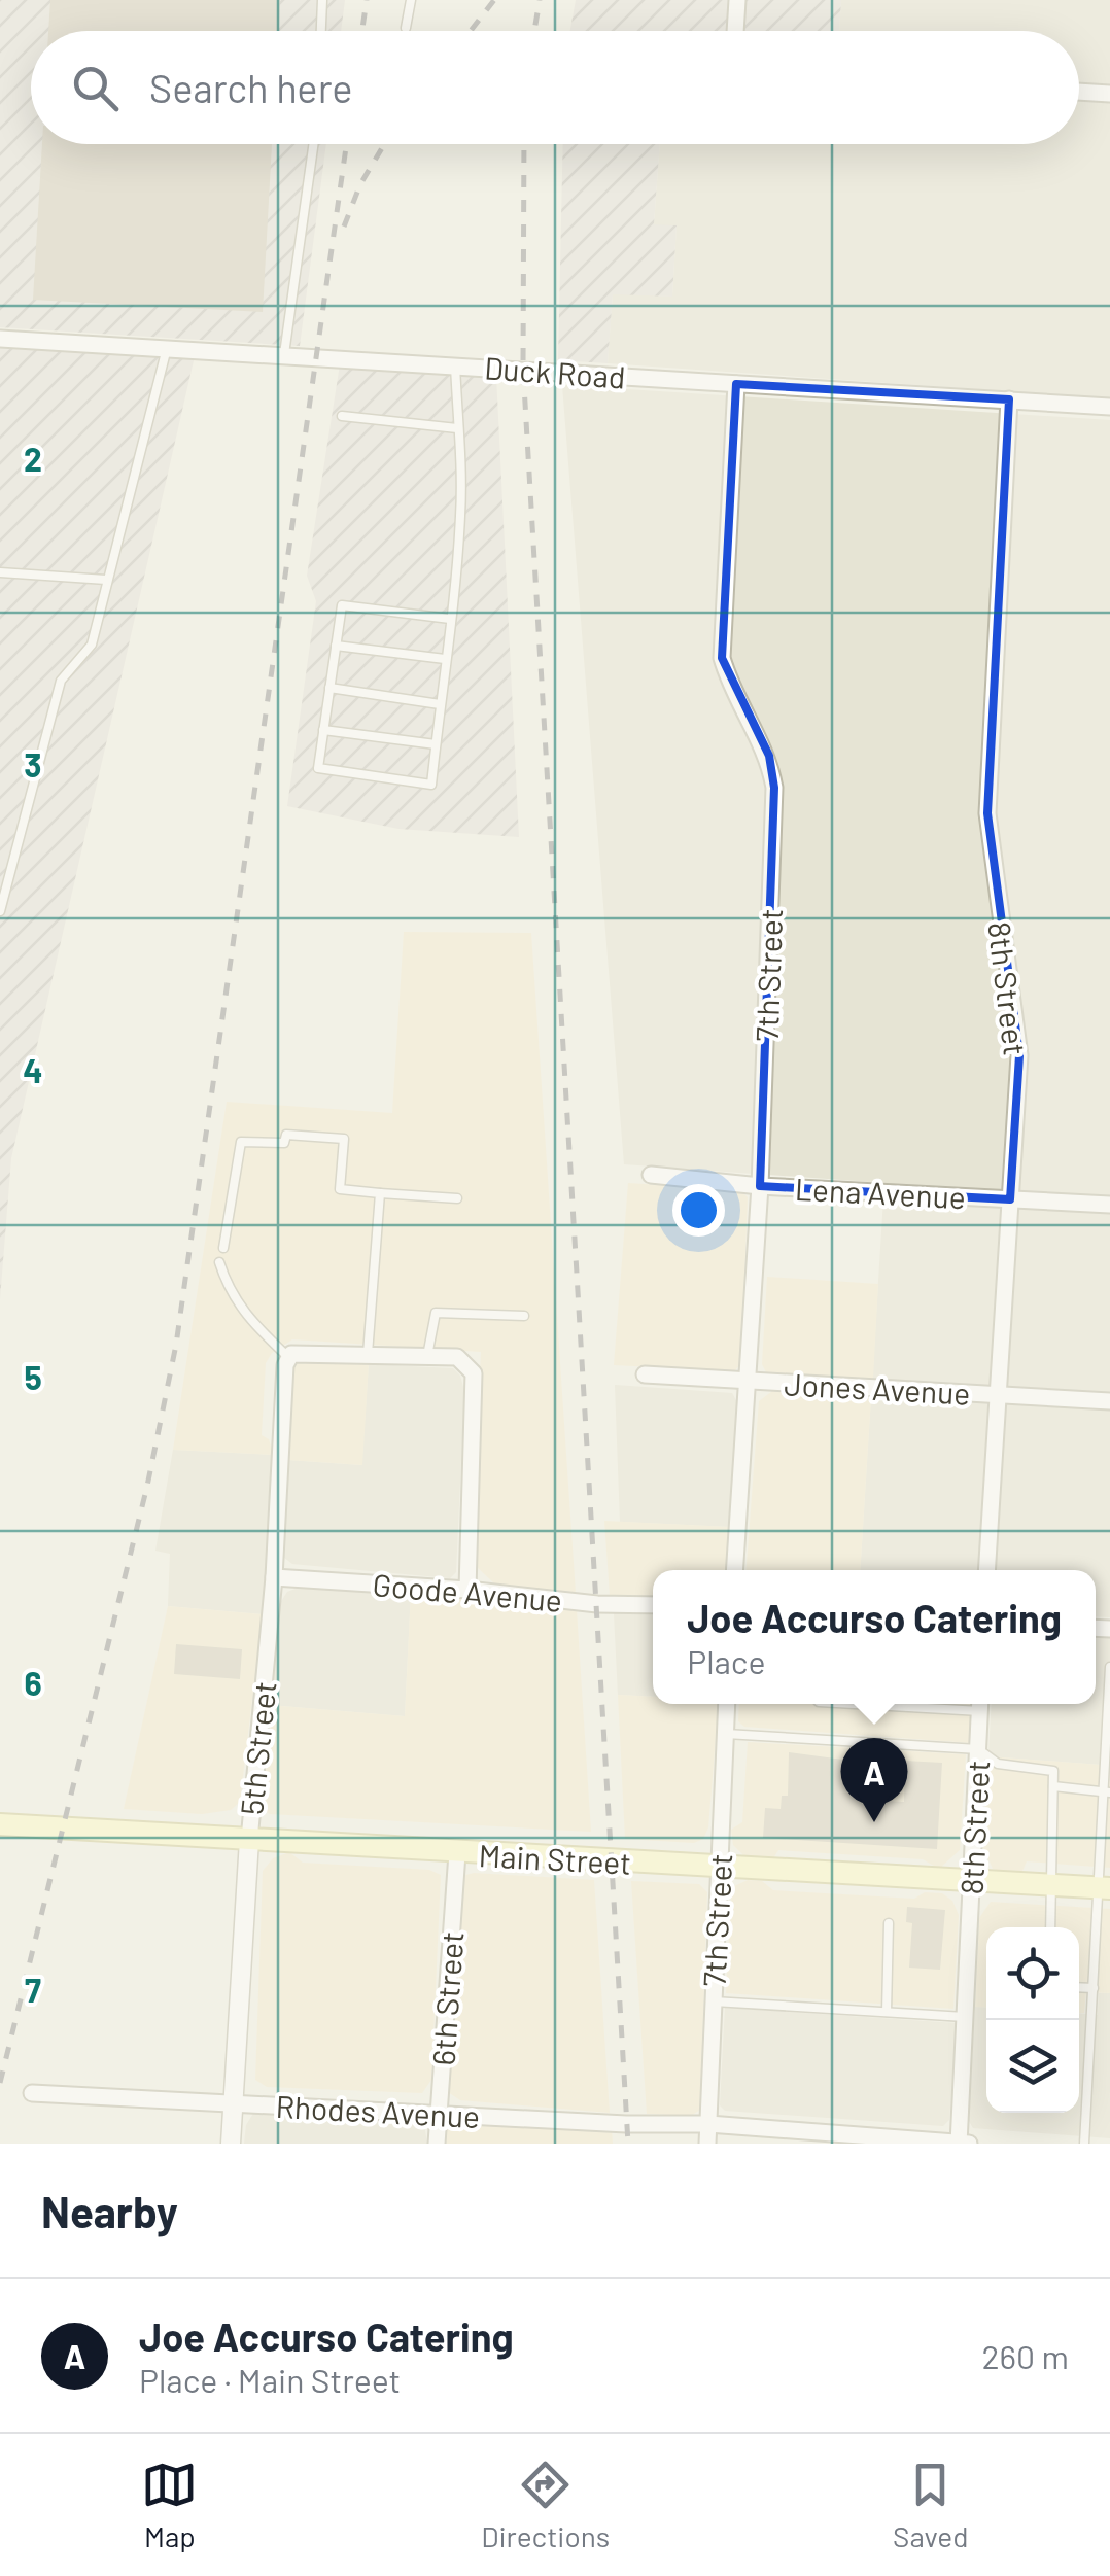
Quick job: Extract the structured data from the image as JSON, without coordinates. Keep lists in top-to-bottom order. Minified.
{"streets":{"main road":["Main Street"],"street":["Duck Road","7th Street","8th Street","Lena Avenue","Jones Avenue","Goode Avenue","5th Street","6th Street","Rhodes Avenue"]},"crossings":[["Duck Road","7th Street"],["Duck Road","8th Street"],["7th Street","Lena Avenue"],["7th Street","Jones Avenue"],["7th Street","Main Street"],["7th Street","Rhodes Avenue"],["8th Street","Lena Avenue"],["8th Street","Jones Avenue"],["8th Street","Main Street"],["8th Street","Rhodes Avenue"],["Goode Avenue","5th Street"],["5th Street","Main Street"],["5th Street","Rhodes Avenue"],["Main Street","6th Street"],["6th Street","Rhodes Avenue"]],"page":{"search":"Search here","popup":["Joe Accurso Catering","Place"],"pins":"A","heading":"Nearby","list":[{"mark":"A","name":"Joe Accurso Catering","note":"Place · Main Street","value":"260 m"}],"nav":["Map","Directions","Saved"]},"grid":{"rows":["2","3","4","5","6","7"]}}
